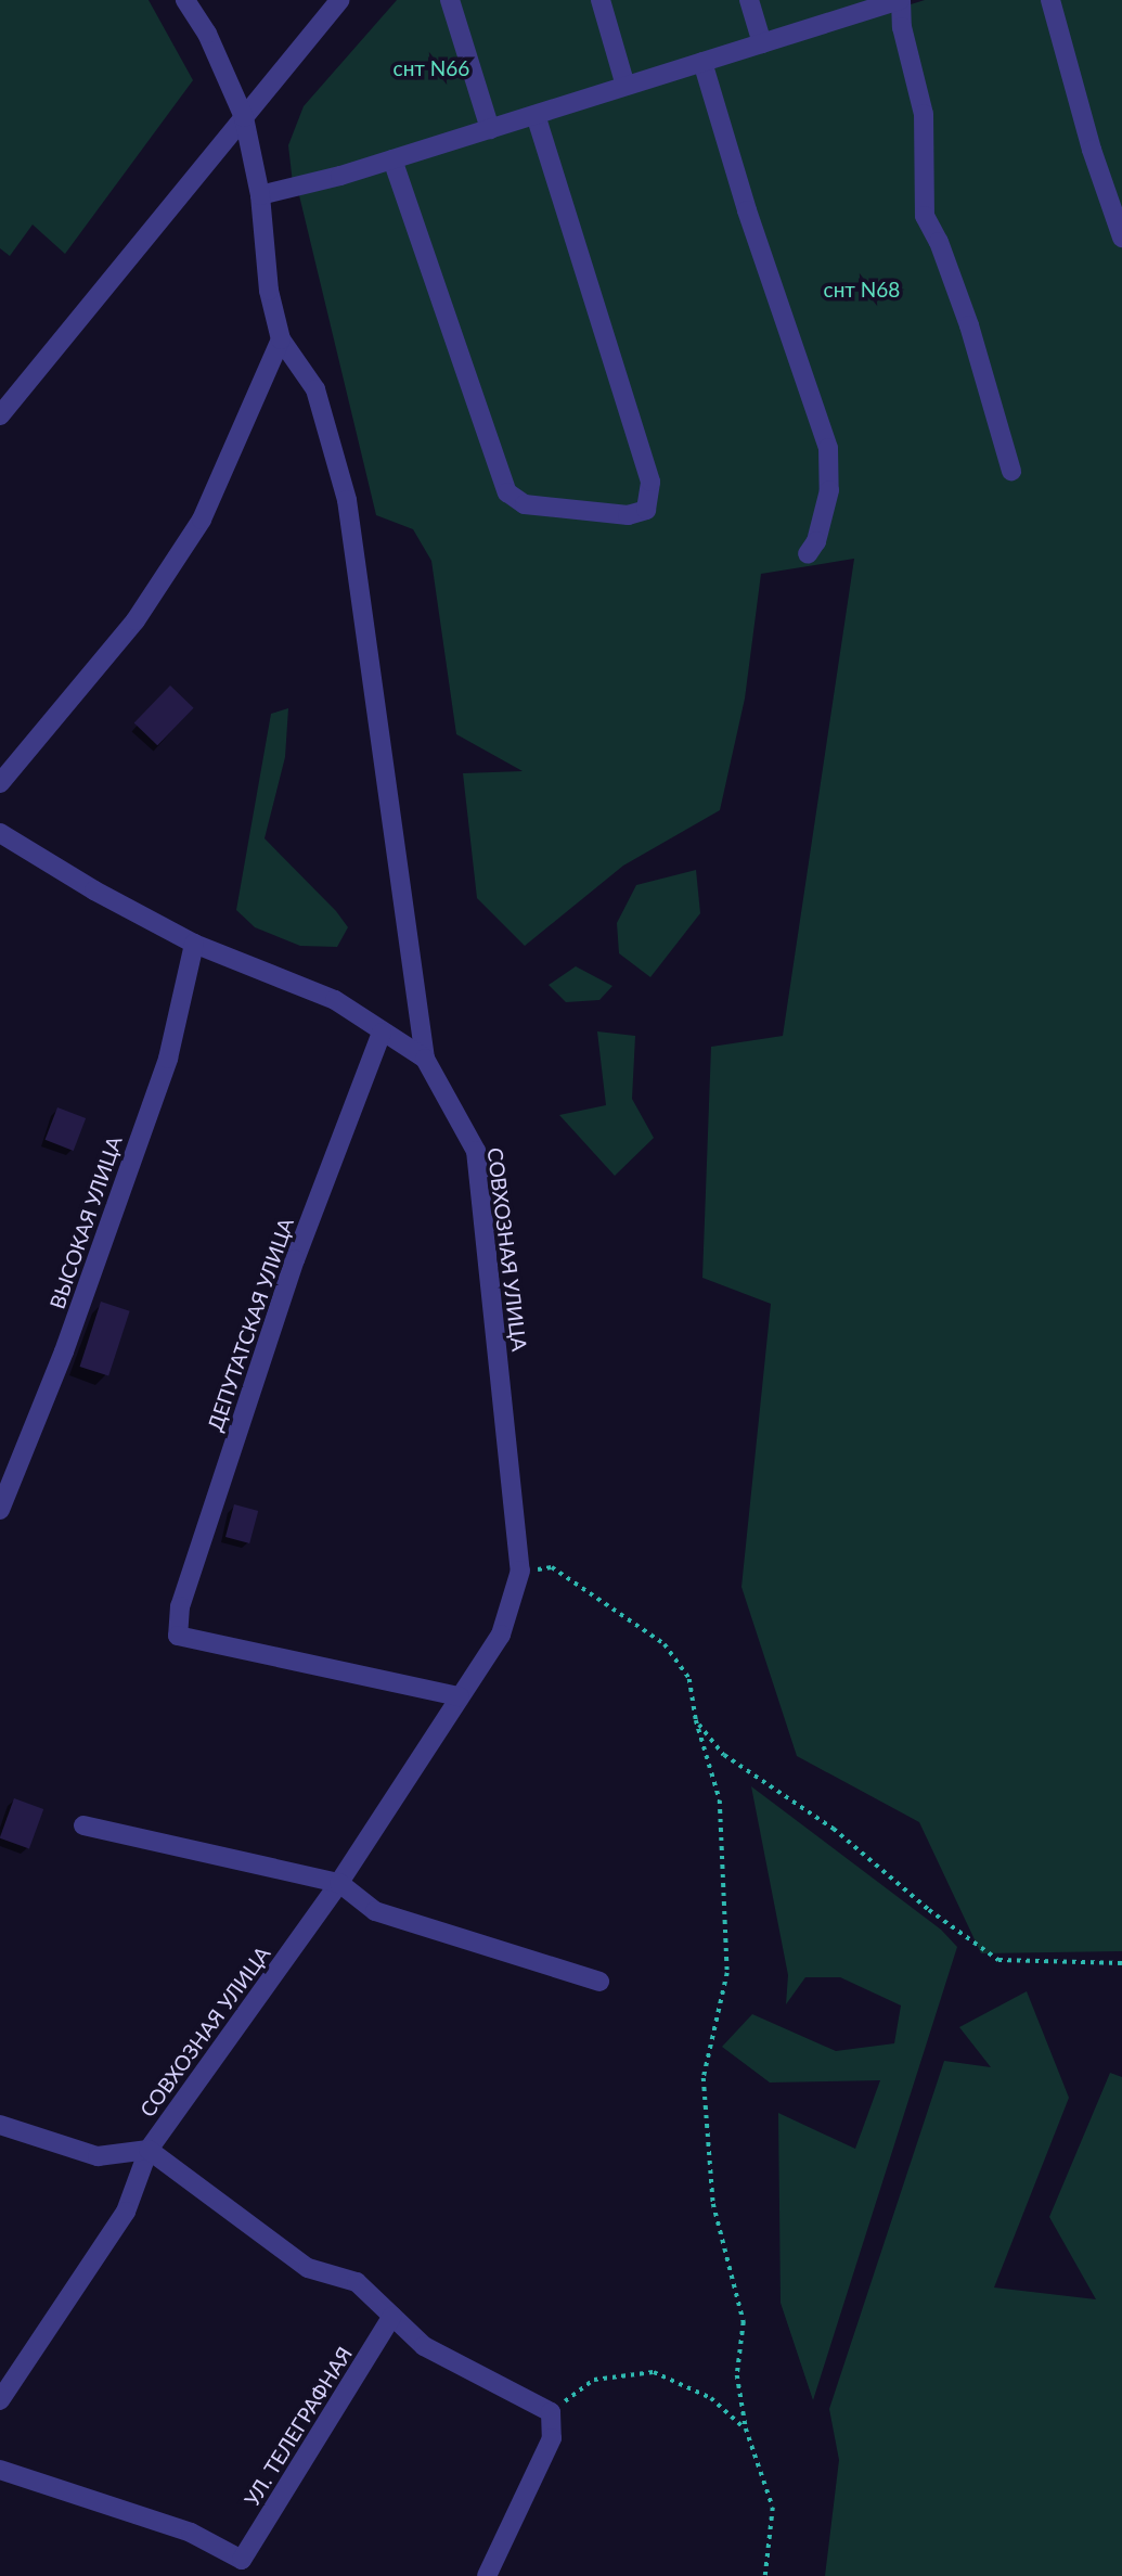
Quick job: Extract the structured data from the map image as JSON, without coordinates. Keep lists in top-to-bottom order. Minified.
{"streets":{"street":["ВЫСОКАЯ УЛИЦА","СОВХОЗНАЯ УЛИЦА","ДЕПУТАТСКАЯ УЛИЦА","УЛ. ТЕЛЕГРАФНАЯ"]},"crossings":[["СОВХОЗНАЯ УЛИЦА","ДЕПУТАТСКАЯ УЛИЦА"]],"parks":["снт N66","снт N68"]}
